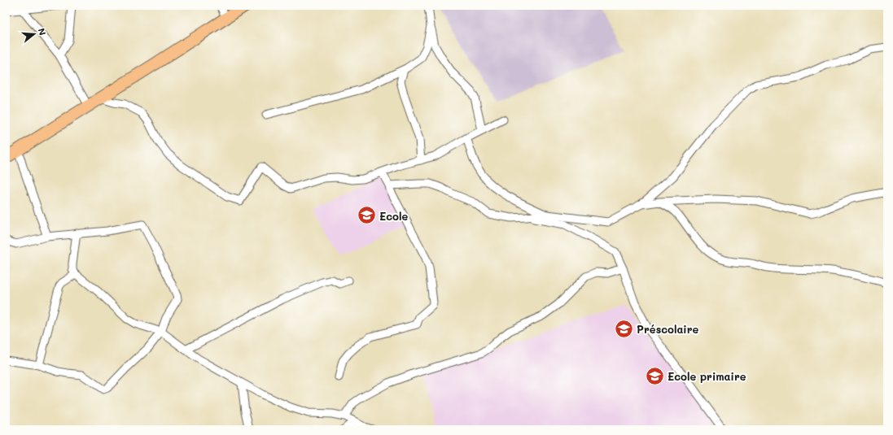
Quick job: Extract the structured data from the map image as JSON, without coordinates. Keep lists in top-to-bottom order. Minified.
{"places":{"school or university":["Ecole","Préscolaire","Ecole primaire"]},"north":"right"}
